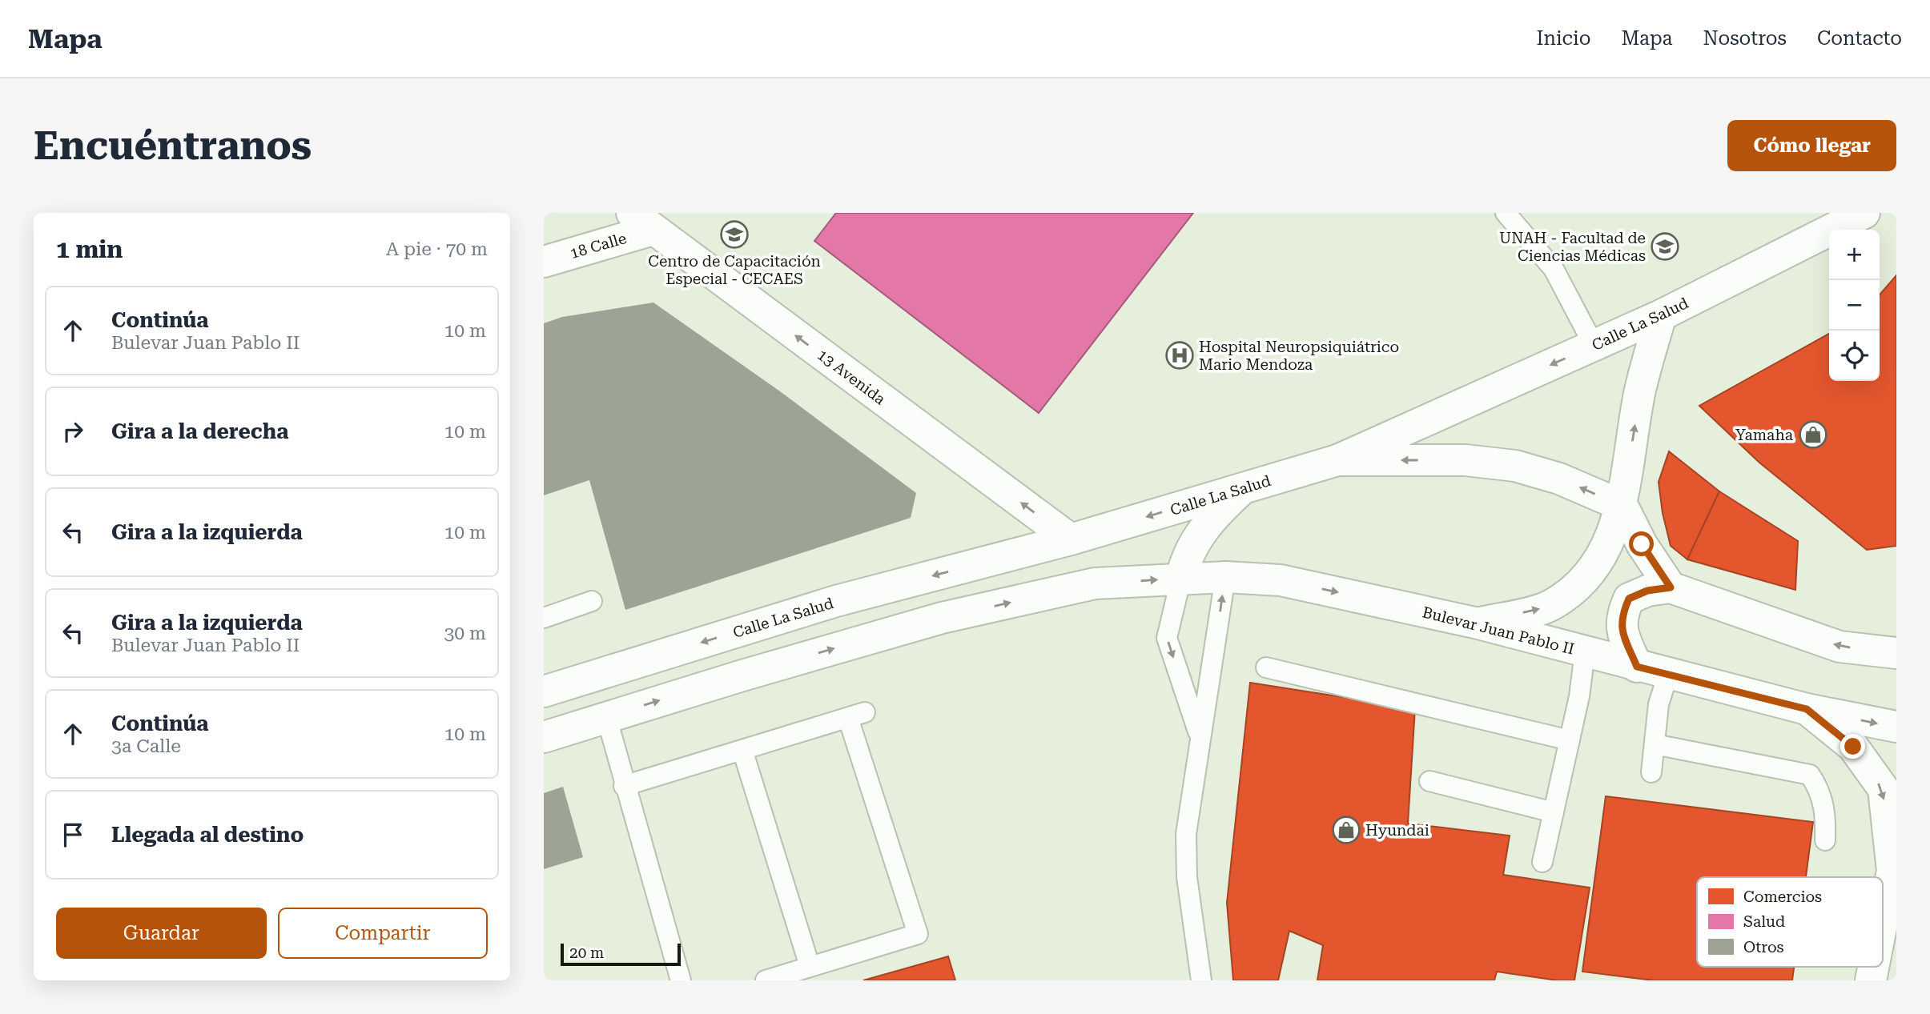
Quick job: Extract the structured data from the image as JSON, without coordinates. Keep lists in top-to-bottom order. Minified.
{"streets":{"main road":["18 Calle","Calle La Salud","13 Avenida","Bulevar Juan Pablo II"]},"crossings":[["18 Calle","13 Avenida"],["Calle La Salud","13 Avenida"]],"one_way":["Calle La Salud","13 Avenida","Bulevar Juan Pablo II"],"places":{"school or university":["Centro de Capacitación Especial - CECAES","UNAH - Facultad de Ciencias Médicas"],"hospital":["Hospital Neuropsiquiátrico Mario Mendoza"],"shop":["Yamaha","Hyundai"]},"legend":["Comercios","Salud","Otros"],"scale_bar":"20 m","page":{"header":"Mapa","nav":["Inicio","Mapa","Nosotros","Contacto"],"buttons":["Cómo llegar",["Guardar","Compartir"]],"title":"Encuéntranos","heading":["1 min","A pie · 70 m"],"map_buttons":["+","−"],"list":[["Continúa","Bulevar Juan Pablo II","10 m"],["Gira a la derecha","10 m"],["Gira a la izquierda","10 m"],["Gira a la izquierda","Bulevar Juan Pablo II","30 m"],["Continúa","3a Calle","10 m"],"Llegada al destino"],"scale":"20 m"}}
